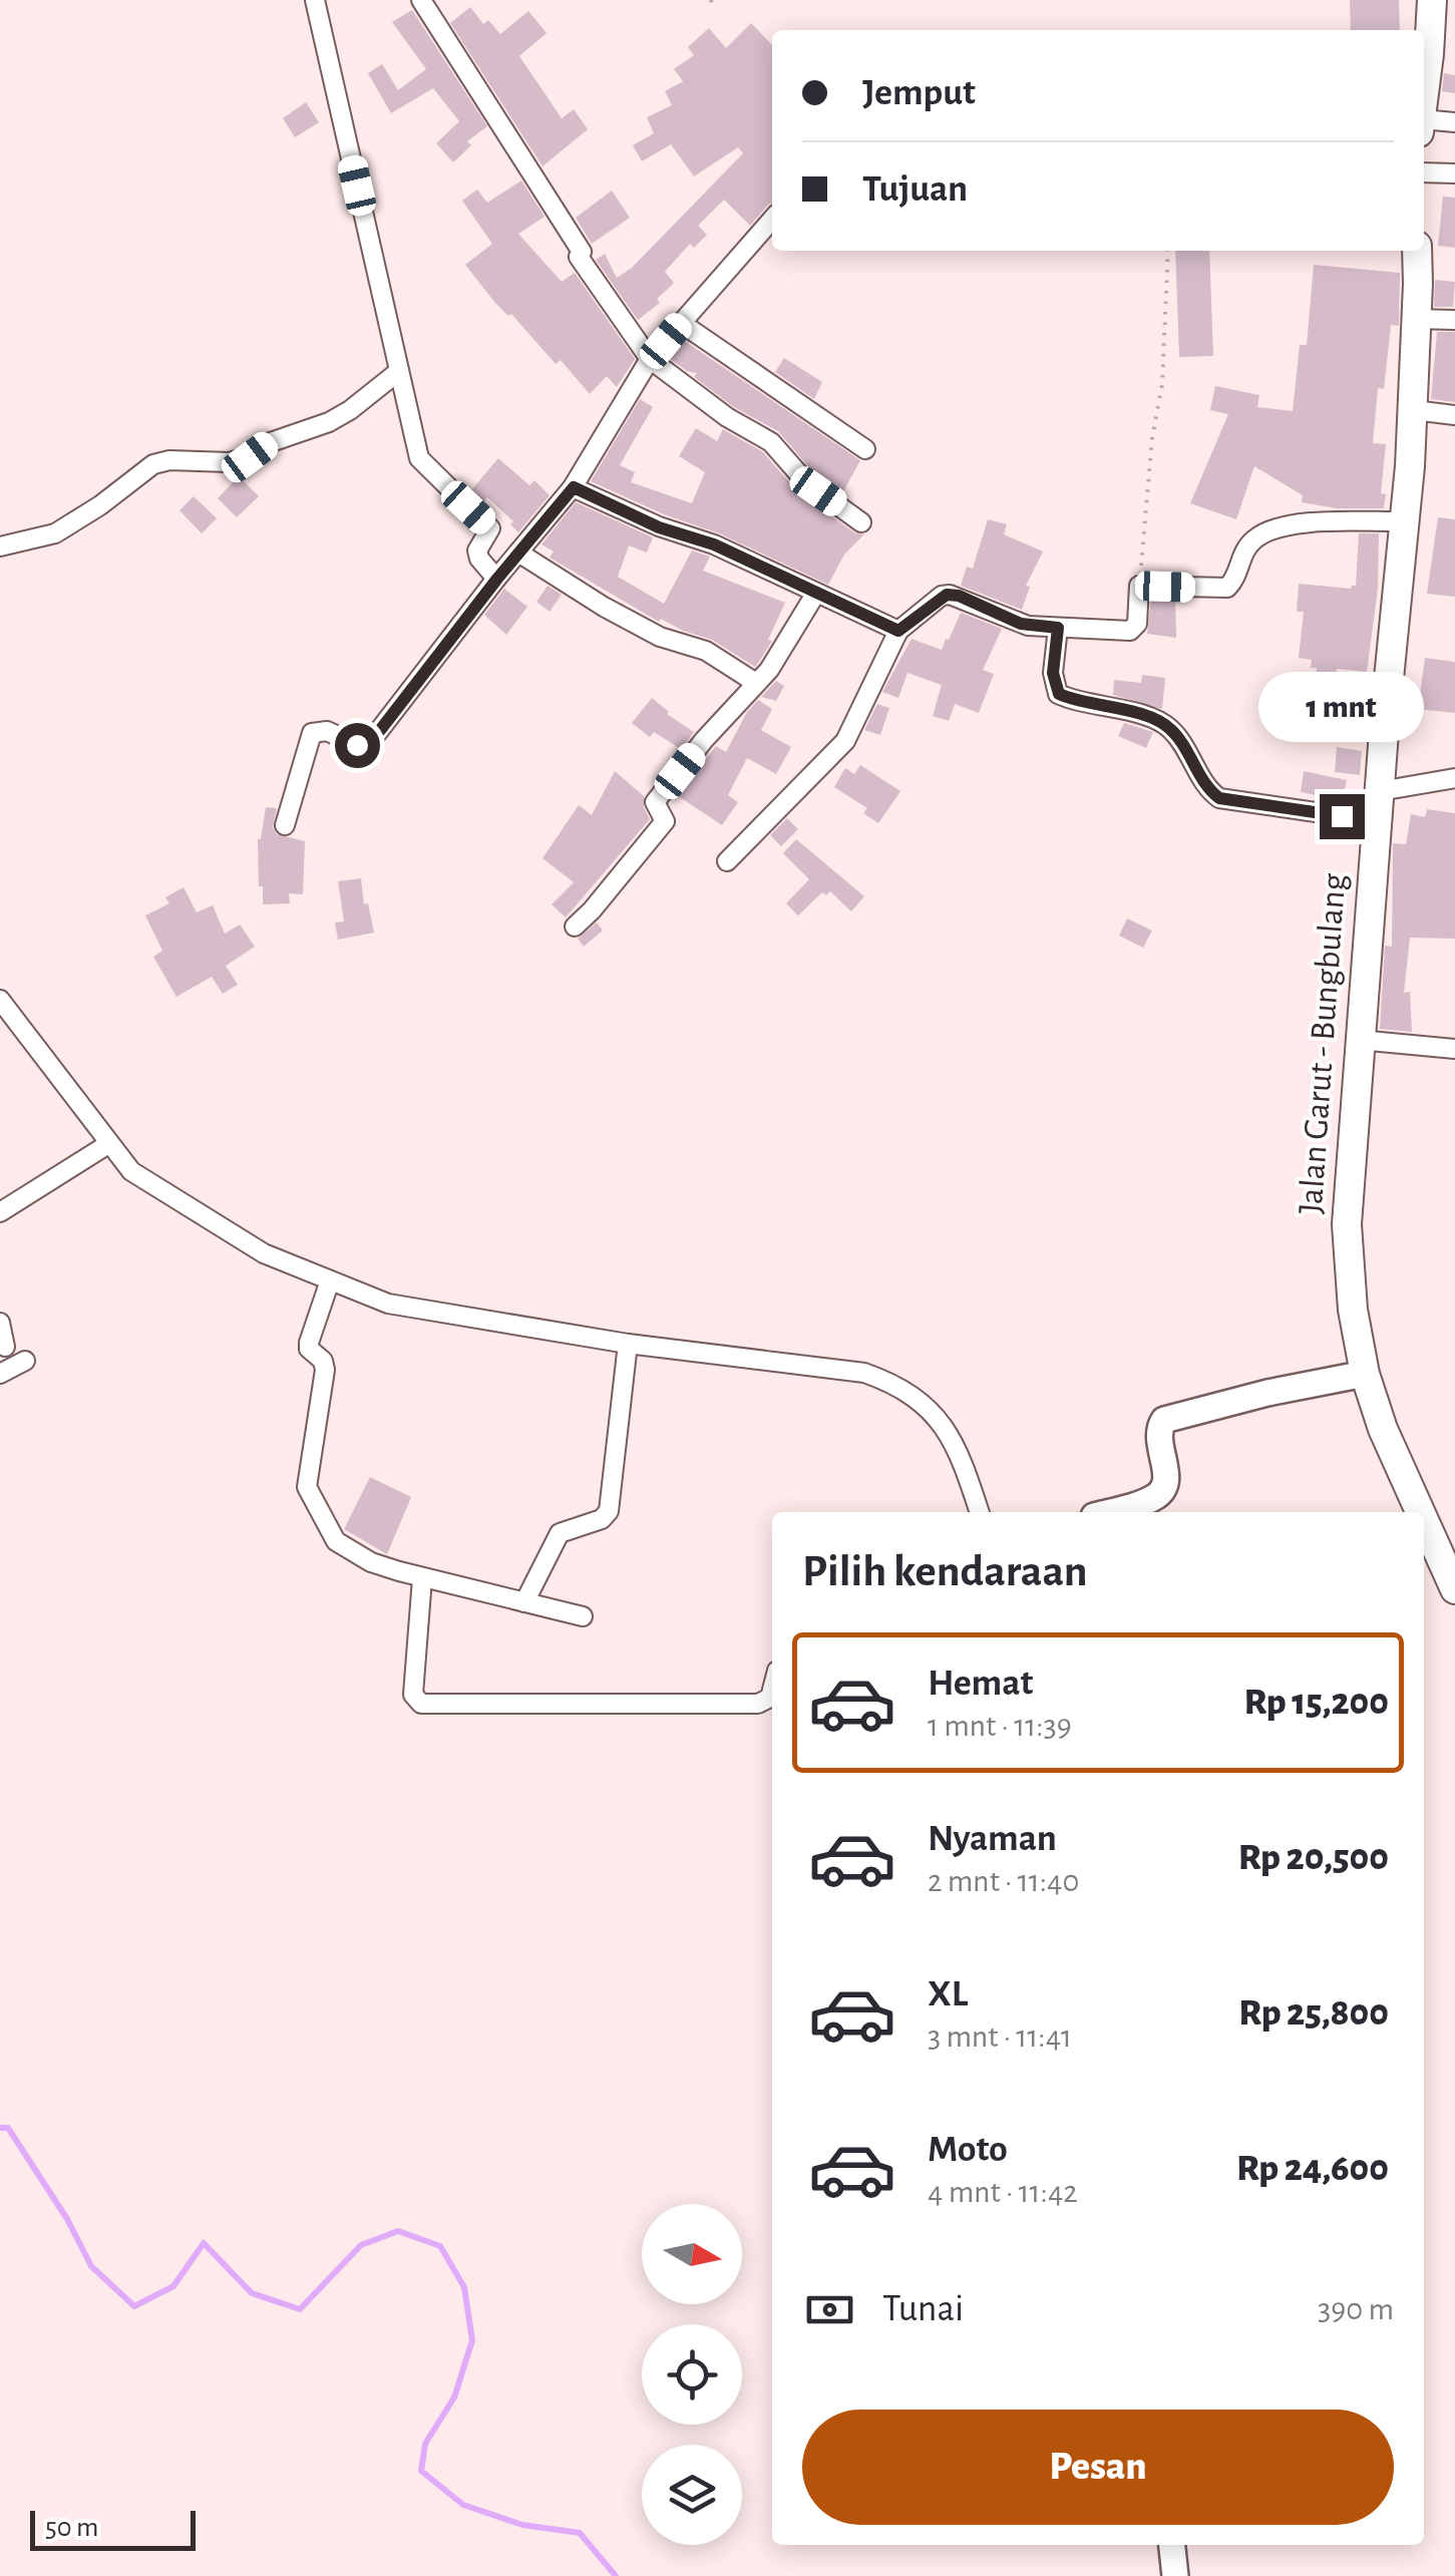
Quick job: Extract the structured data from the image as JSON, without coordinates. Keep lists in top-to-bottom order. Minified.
{"streets":{"main road":["Jalan Garut - Bungbulang"]},"scale_bar":"50 m","north":"right","page":{"banner":["Jemput","Tujuan"],"bubble":"1 mnt","heading":"Pilih kendaraan","list":[{"name":"Hemat","note":"1 mnt · 11:39","value":"Rp 15,200"},{"name":"Nyaman","note":"2 mnt · 11:40","value":"Rp 20,500"},{"name":"XL","note":"3 mnt · 11:41","value":"Rp 25,800"},{"name":"Moto","note":"4 mnt · 11:42","value":"Rp 24,600"}],"pay":["Tunai","390 m"],"buttons":"Pesan","scale":"50 m"}}
